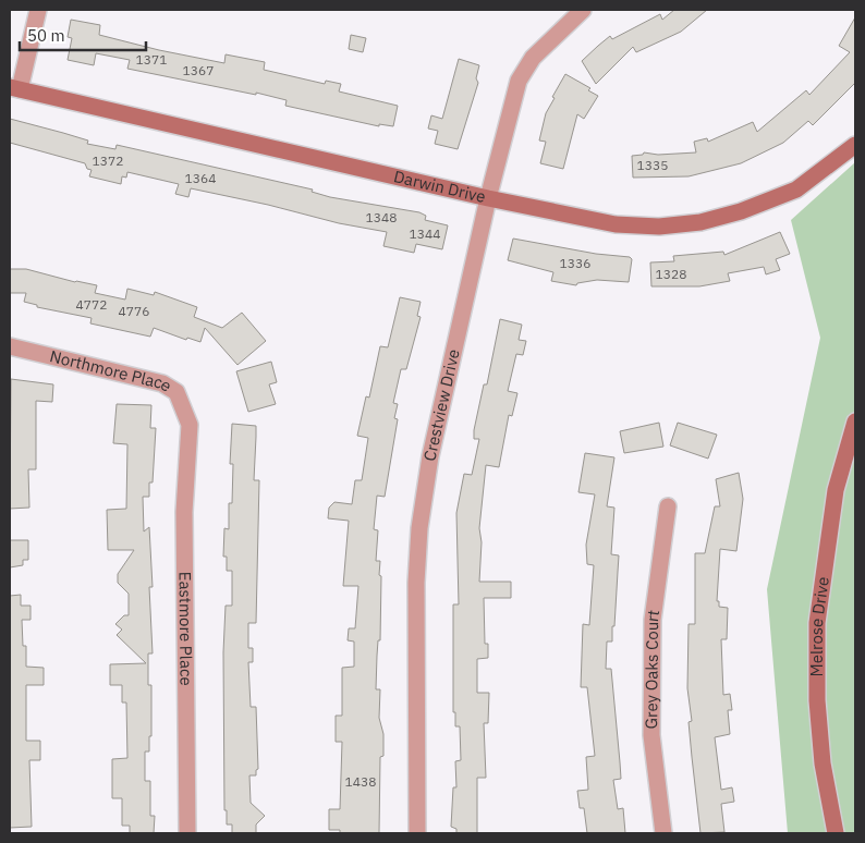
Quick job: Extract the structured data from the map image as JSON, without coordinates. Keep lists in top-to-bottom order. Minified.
{"streets":{"street":["Darwin Drive","Northmore Place","Crestview Drive","Melrose Drive","Eastmore Place","Grey Oaks Court"]},"crossings":[["Darwin Drive","Crestview Drive"],["Northmore Place","Eastmore Place"]],"house_numbers":["1371","1367","1372","1335","1364","1348","1344","1336","1328","4772","4776","1438"],"scale_bar":"50 m"}
